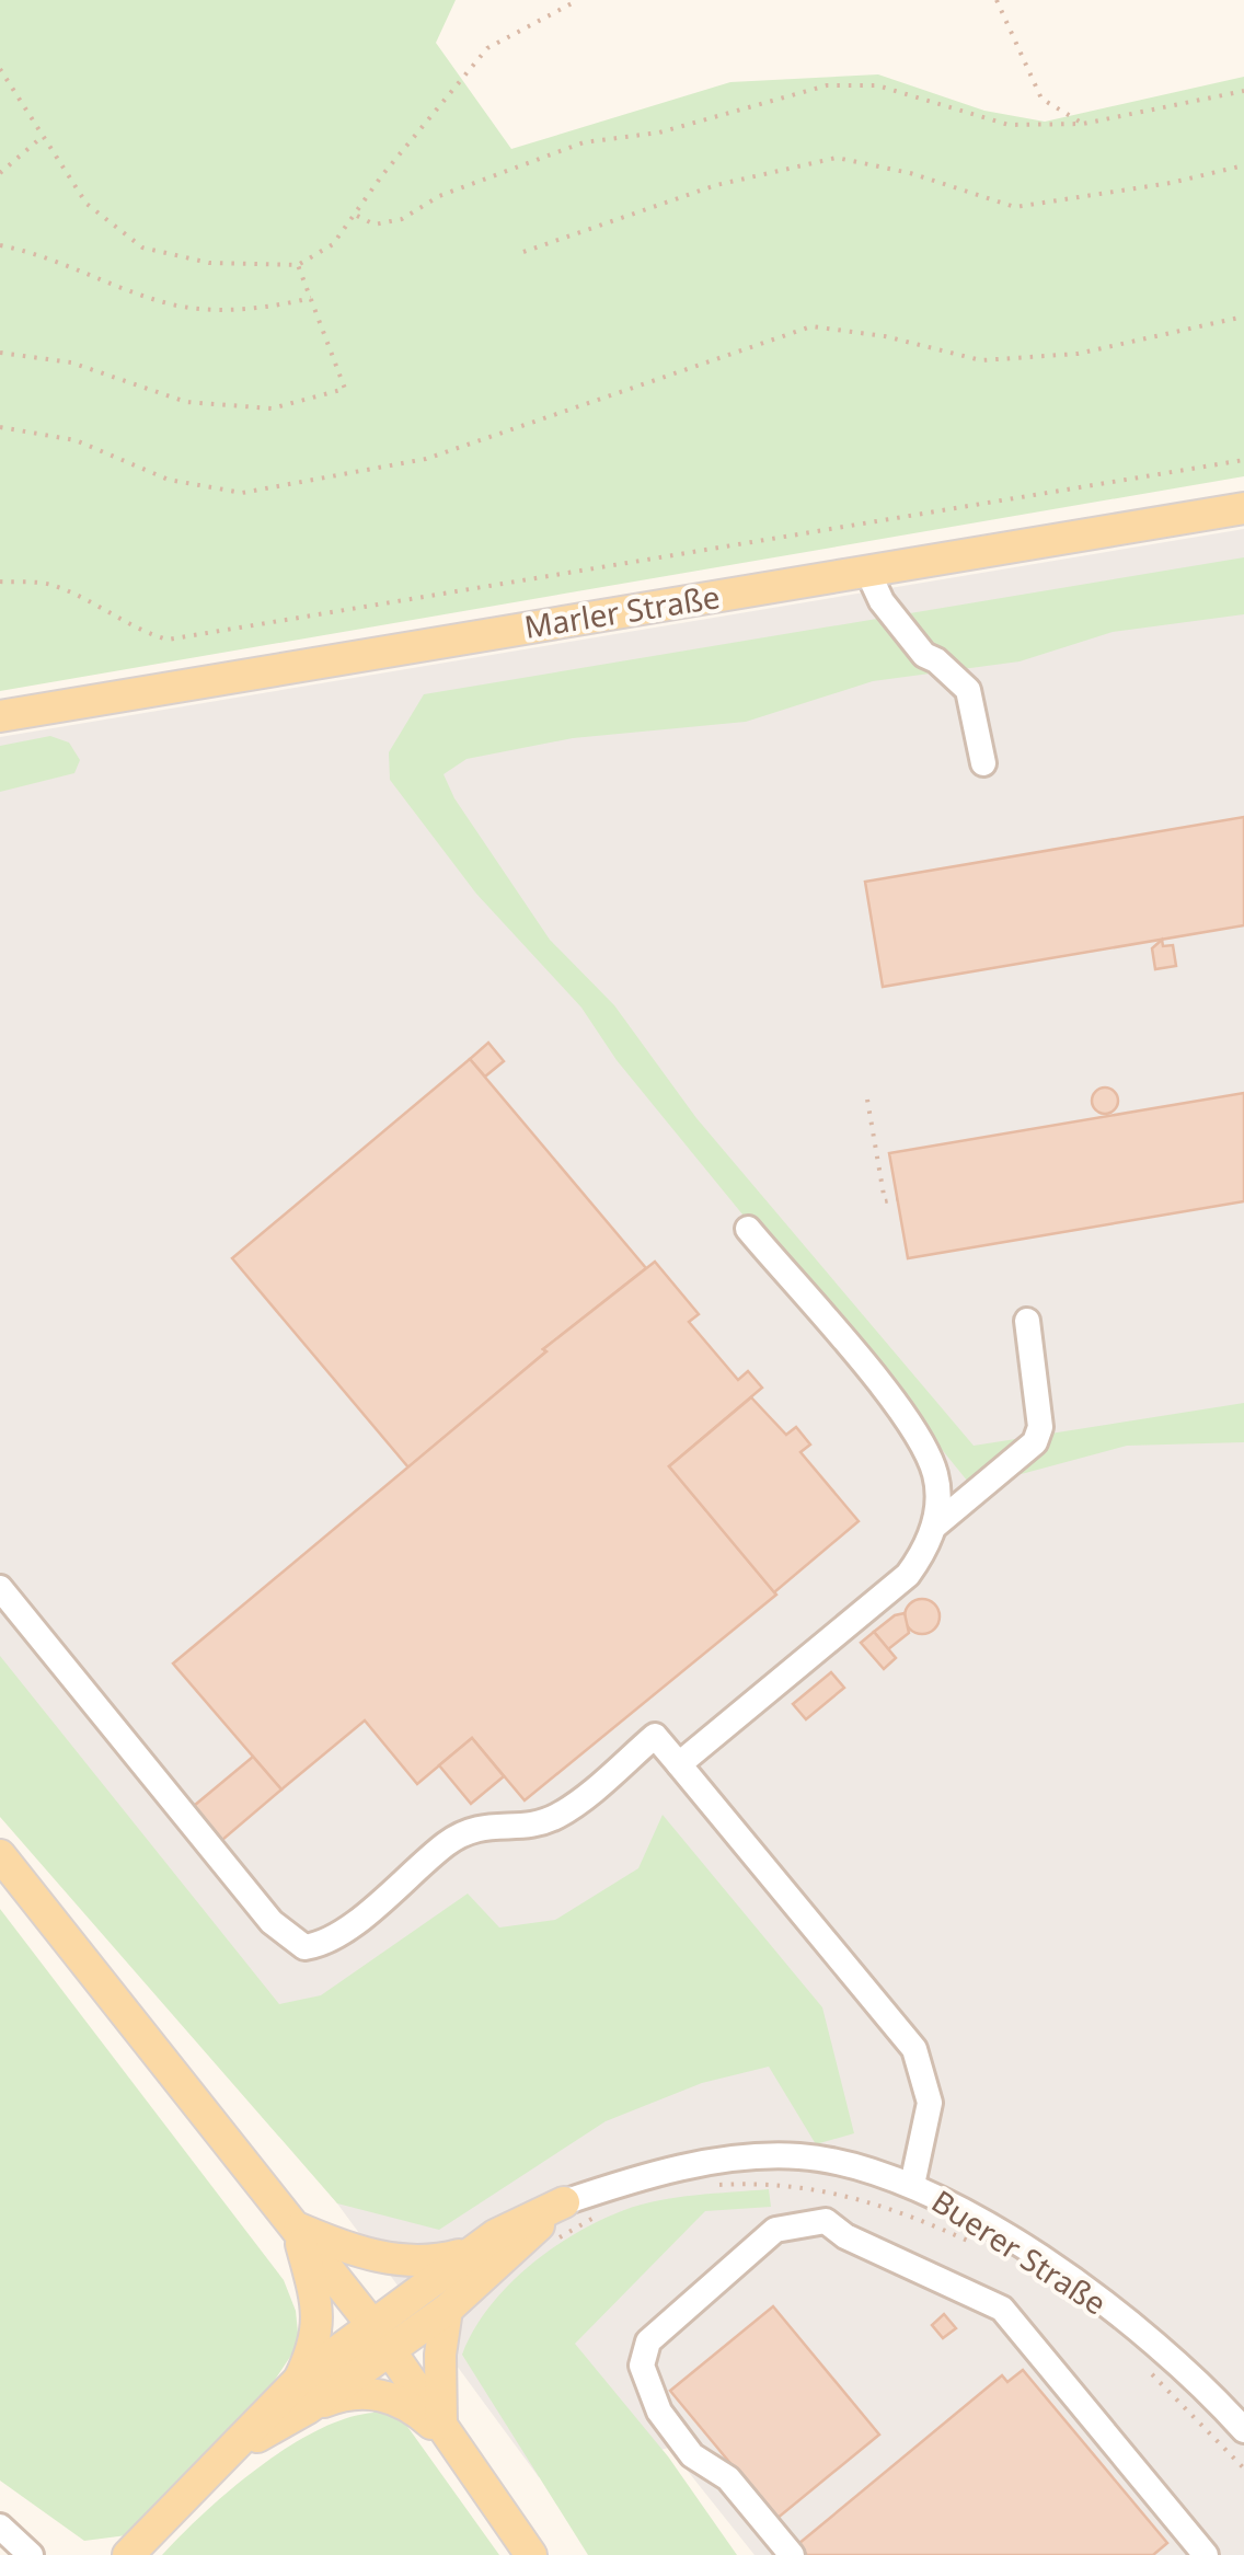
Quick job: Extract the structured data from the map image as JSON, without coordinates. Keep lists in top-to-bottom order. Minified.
{"streets":{"main road":["Marler Straße"],"street":["Buerer Straße"]}}
